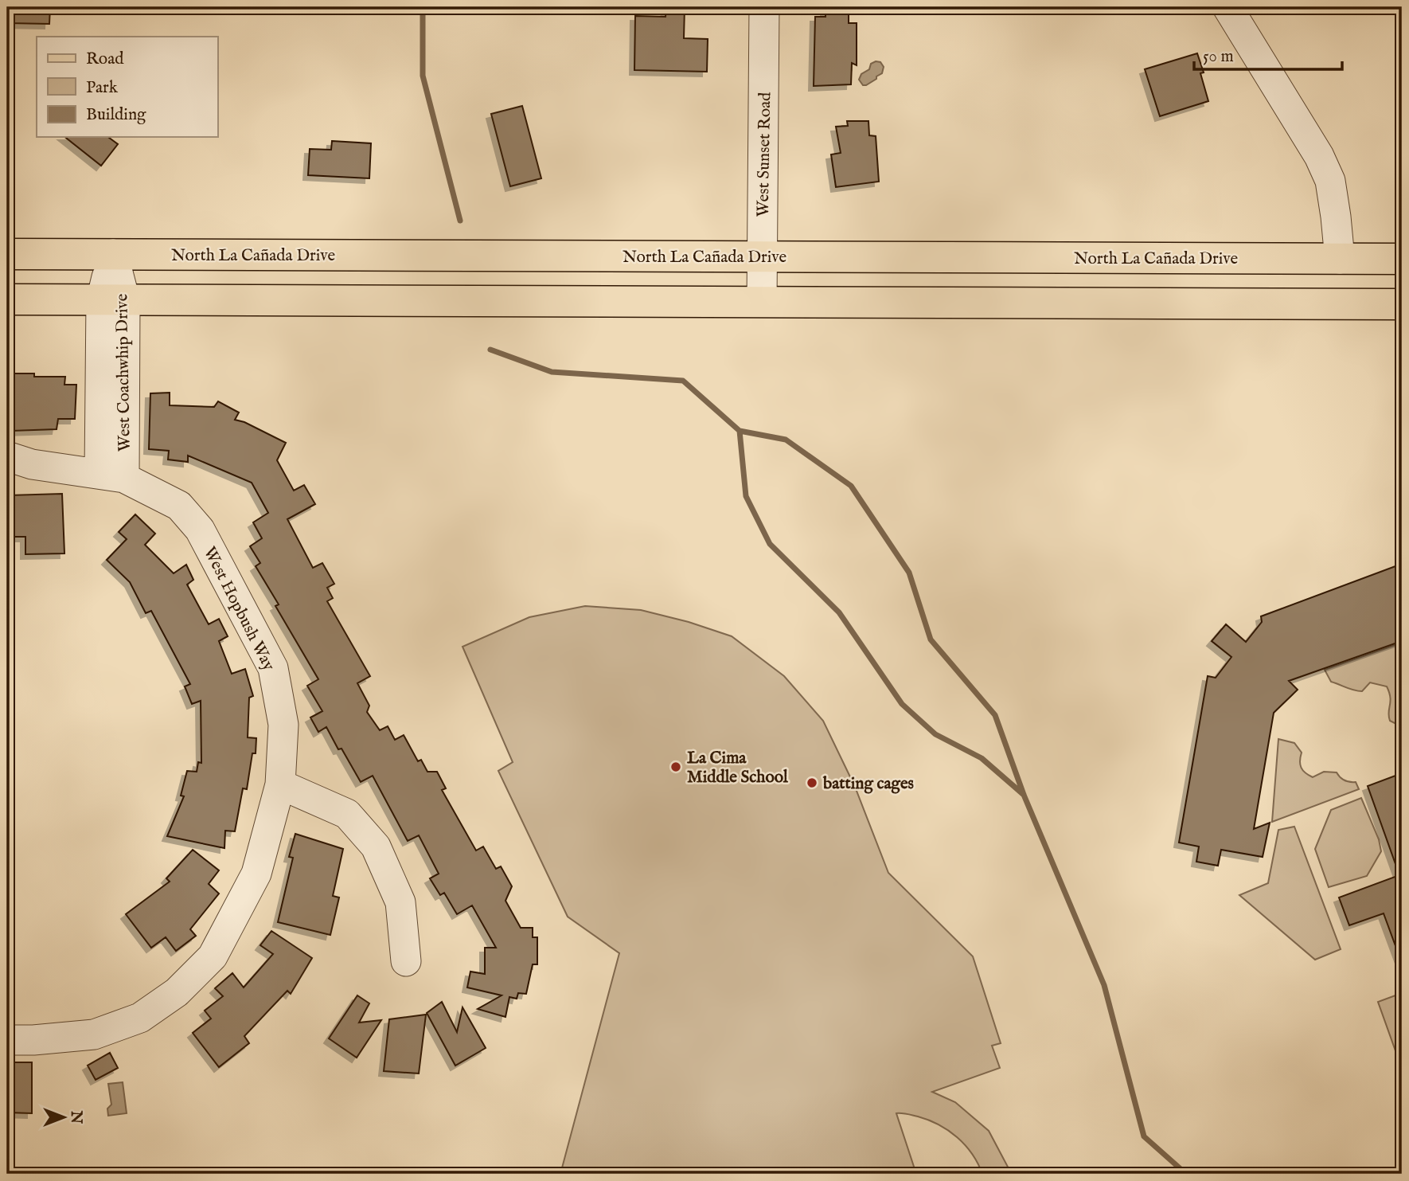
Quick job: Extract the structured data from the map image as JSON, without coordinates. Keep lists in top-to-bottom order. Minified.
{"streets":{"main road":["North La Cañada Drive"],"street":["West Sunset Road","West Coachwhip Drive","West Hopbush Way"]},"crossings":[["West Sunset Road","North La Cañada Drive"],["North La Cañada Drive","West Coachwhip Drive"],["West Coachwhip Drive","West Hopbush Way"]],"places":["La Cima Middle School","batting cages"],"legend":["Road","Park","Building"],"scale_bar":"50 m","north":"right"}
